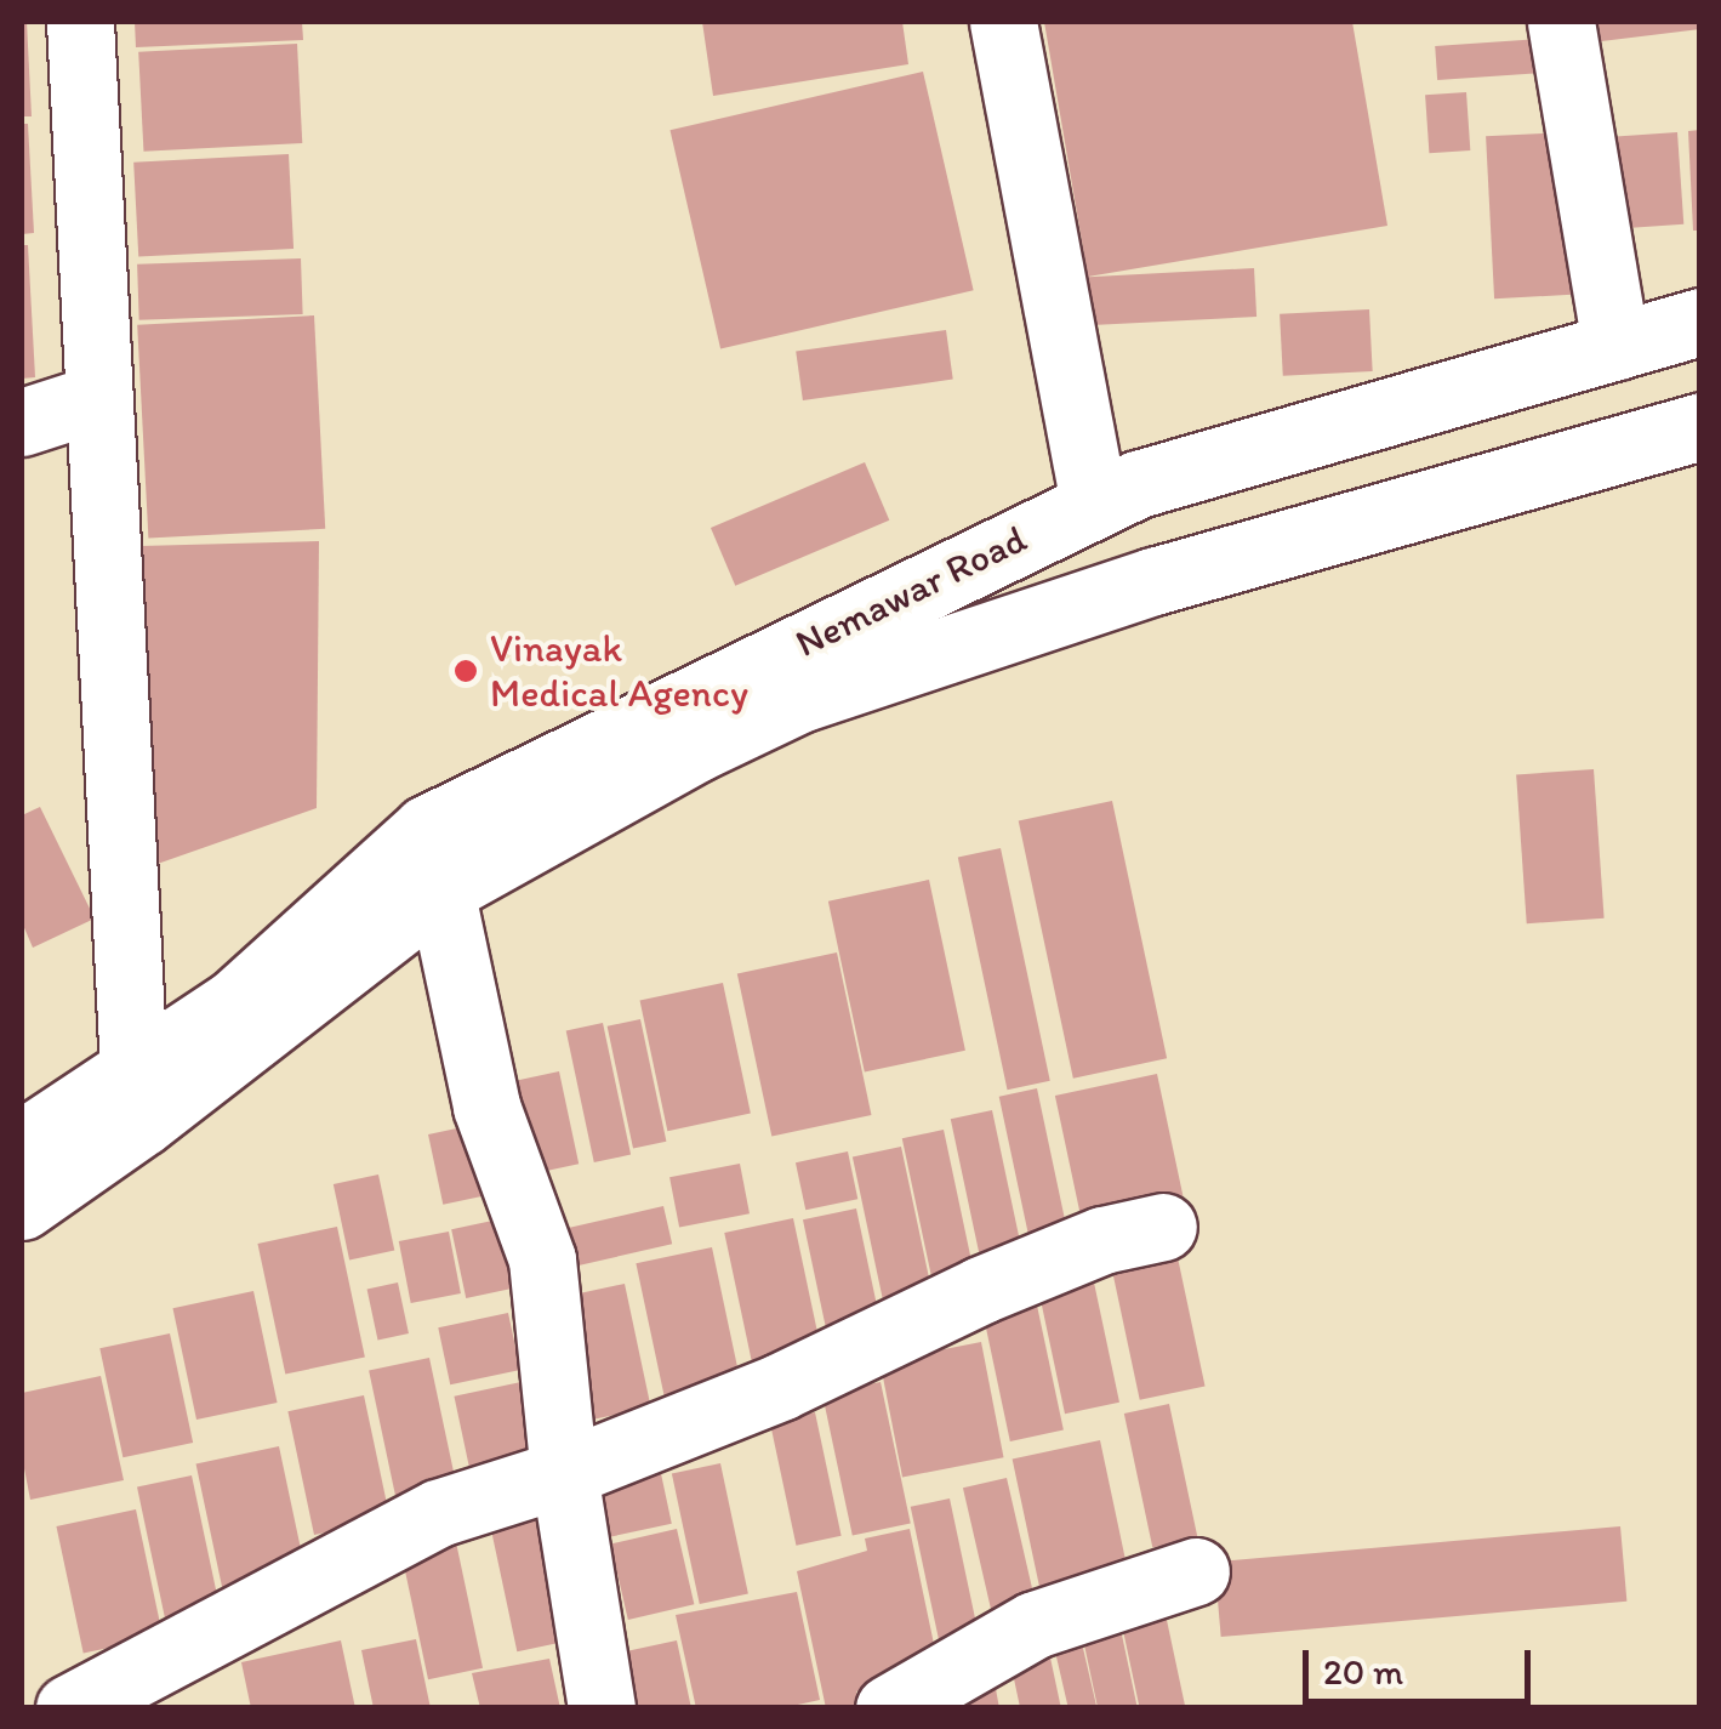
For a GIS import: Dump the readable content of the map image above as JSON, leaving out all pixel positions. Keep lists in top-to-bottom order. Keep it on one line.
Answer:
{"streets":{"main road":["Nemawar Road"]},"places":["Vinayak Medical Agency"],"scale_bar":"20 m"}
